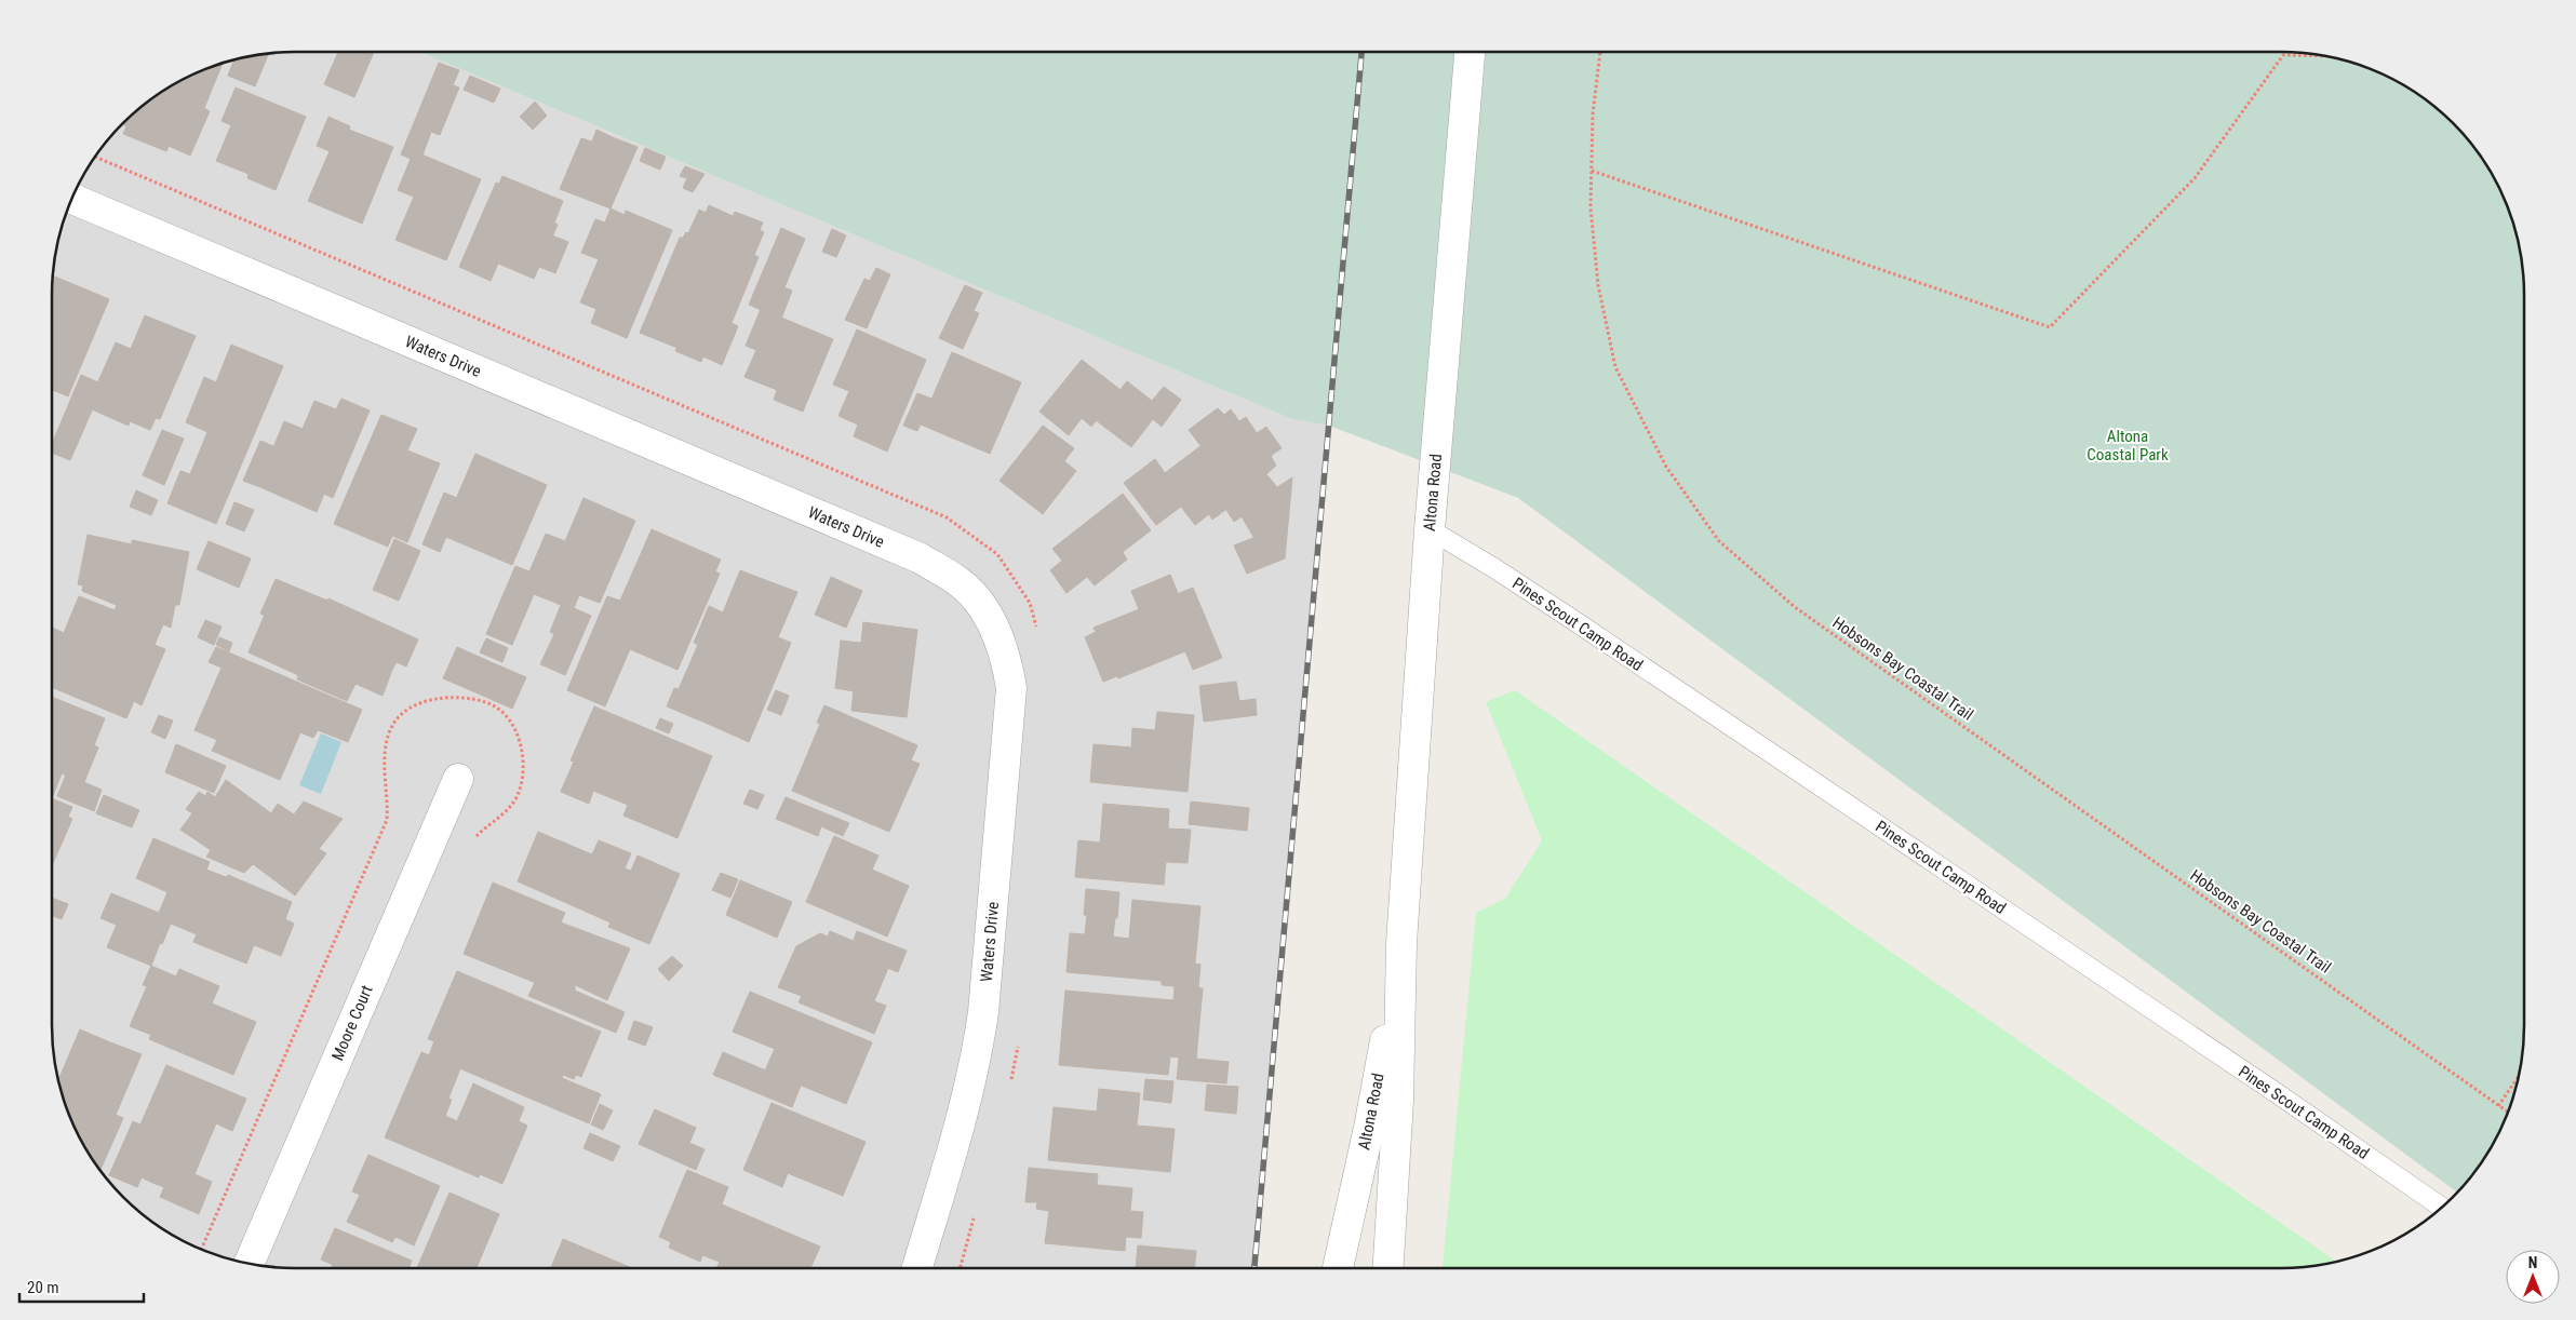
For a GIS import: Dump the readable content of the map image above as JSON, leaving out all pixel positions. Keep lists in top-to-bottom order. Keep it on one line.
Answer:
{"streets":{"street":["Waters Drive","Altona Road","Moore Court"],"lane":["Pines Scout Camp Road"],"path":["Hobsons Bay Coastal Trail"]},"crossings":[["Altona Road","Pines Scout Camp Road"]],"parks":["Altona Coastal Park"],"scale_bar":"20 m","north":"top"}
